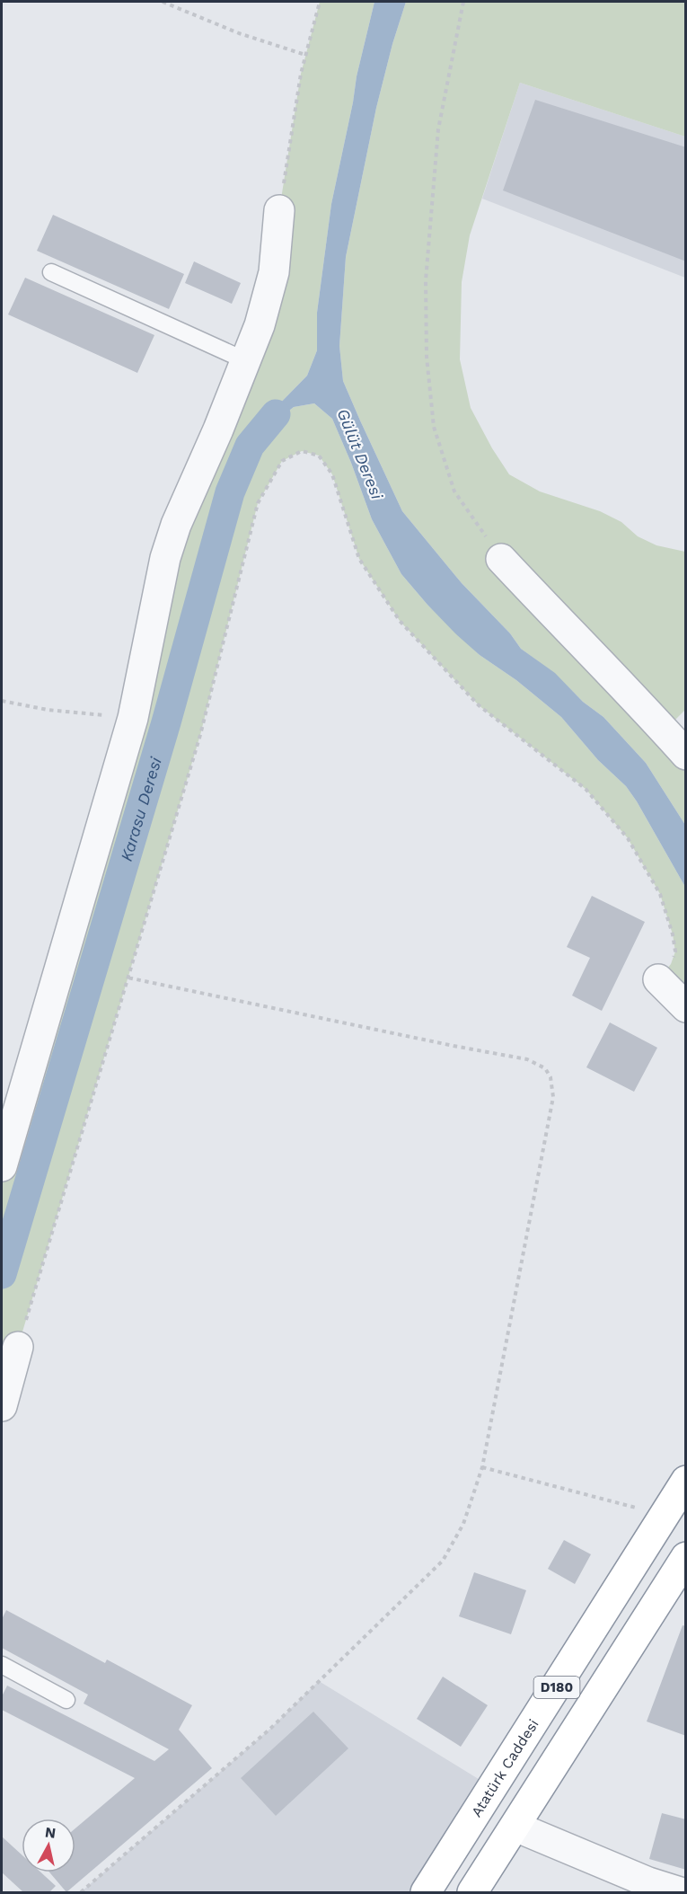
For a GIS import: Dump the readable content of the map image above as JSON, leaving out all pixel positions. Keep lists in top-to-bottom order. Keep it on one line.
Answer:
{"streets":{"highway":["D180","Atatürk Caddesi"]},"water":["Gülüt Deresi","Karasu Deresi"],"north":"top"}
